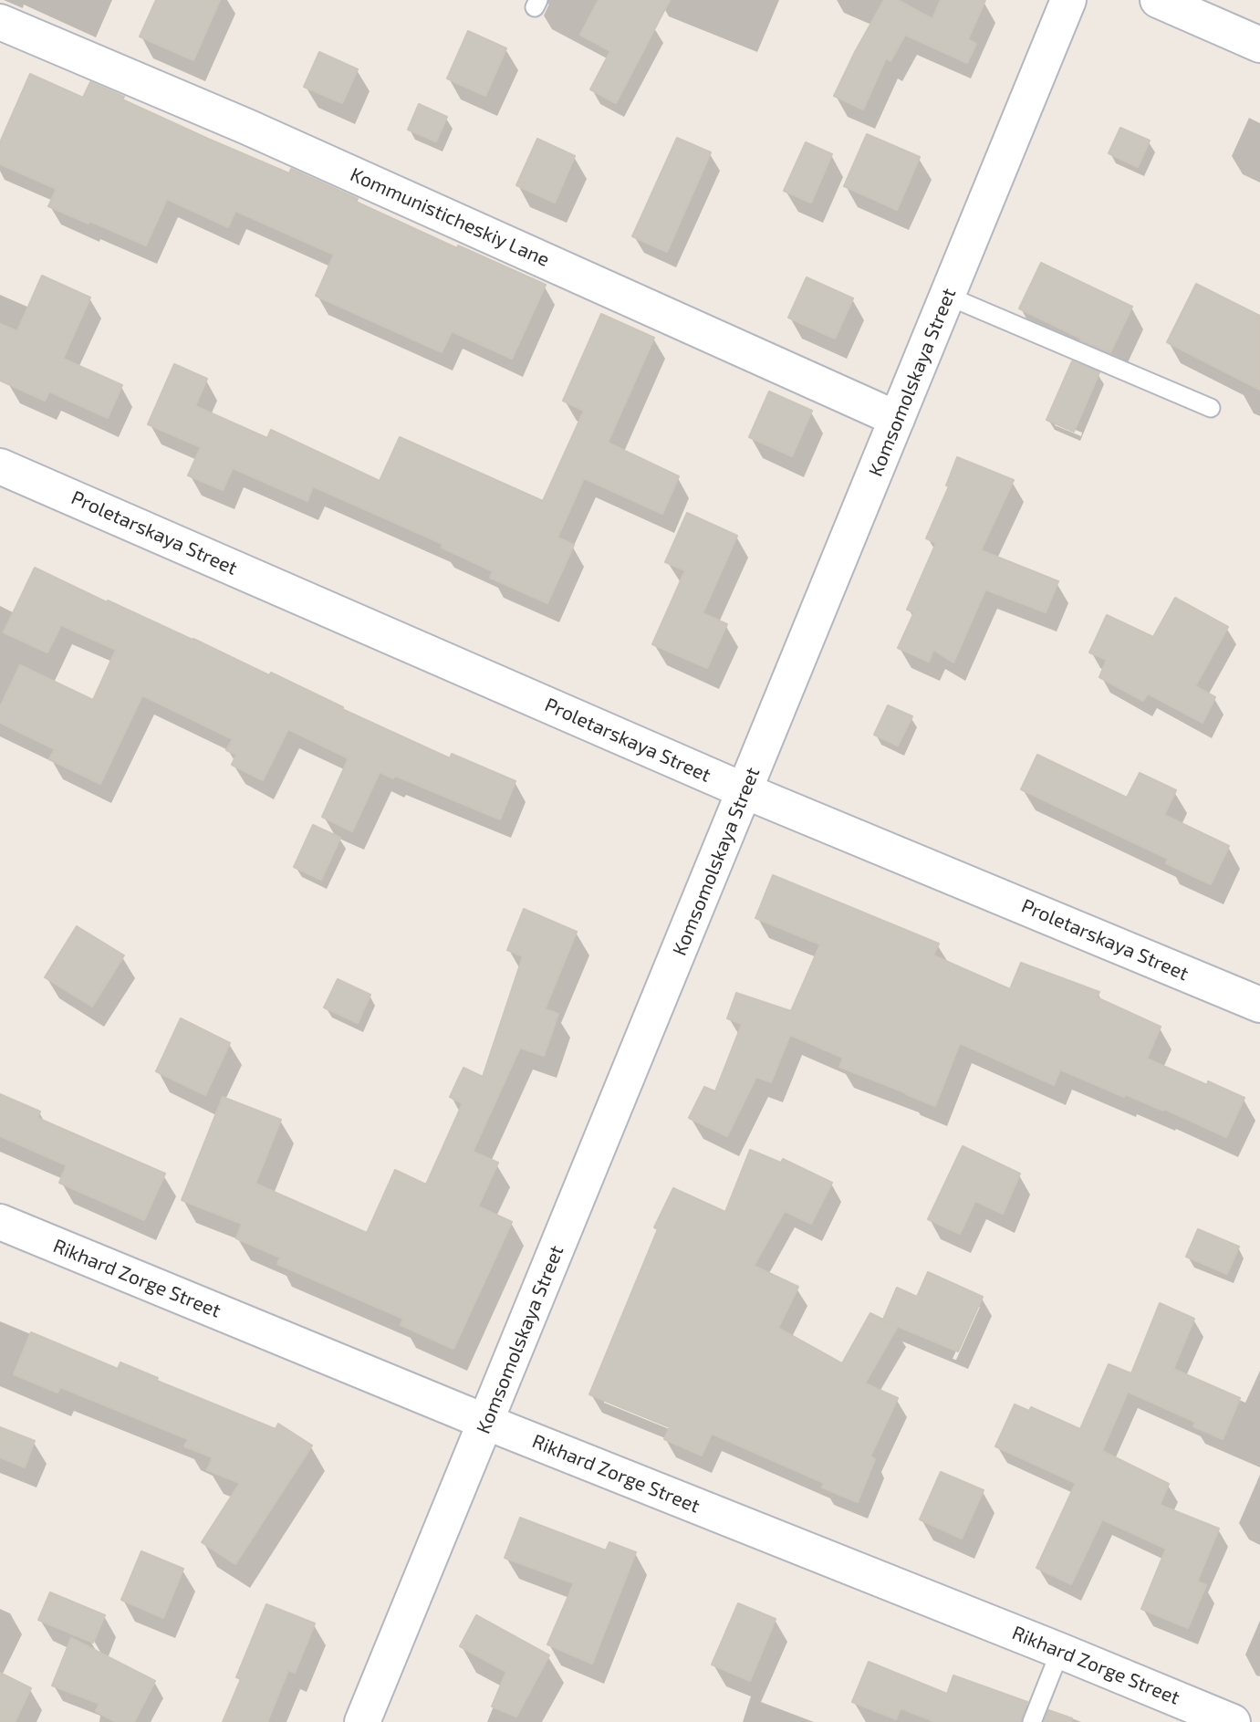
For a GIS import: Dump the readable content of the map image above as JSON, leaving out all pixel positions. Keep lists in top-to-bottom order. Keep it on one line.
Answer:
{"streets":{"street":["Kommunisticheskiy Lane","Komsomolskaya Street","Proletarskaya Street","Rikhard Zorge Street"]},"crossings":[["Kommunisticheskiy Lane","Komsomolskaya Street"],["Komsomolskaya Street","Proletarskaya Street"],["Komsomolskaya Street","Rikhard Zorge Street"]]}
